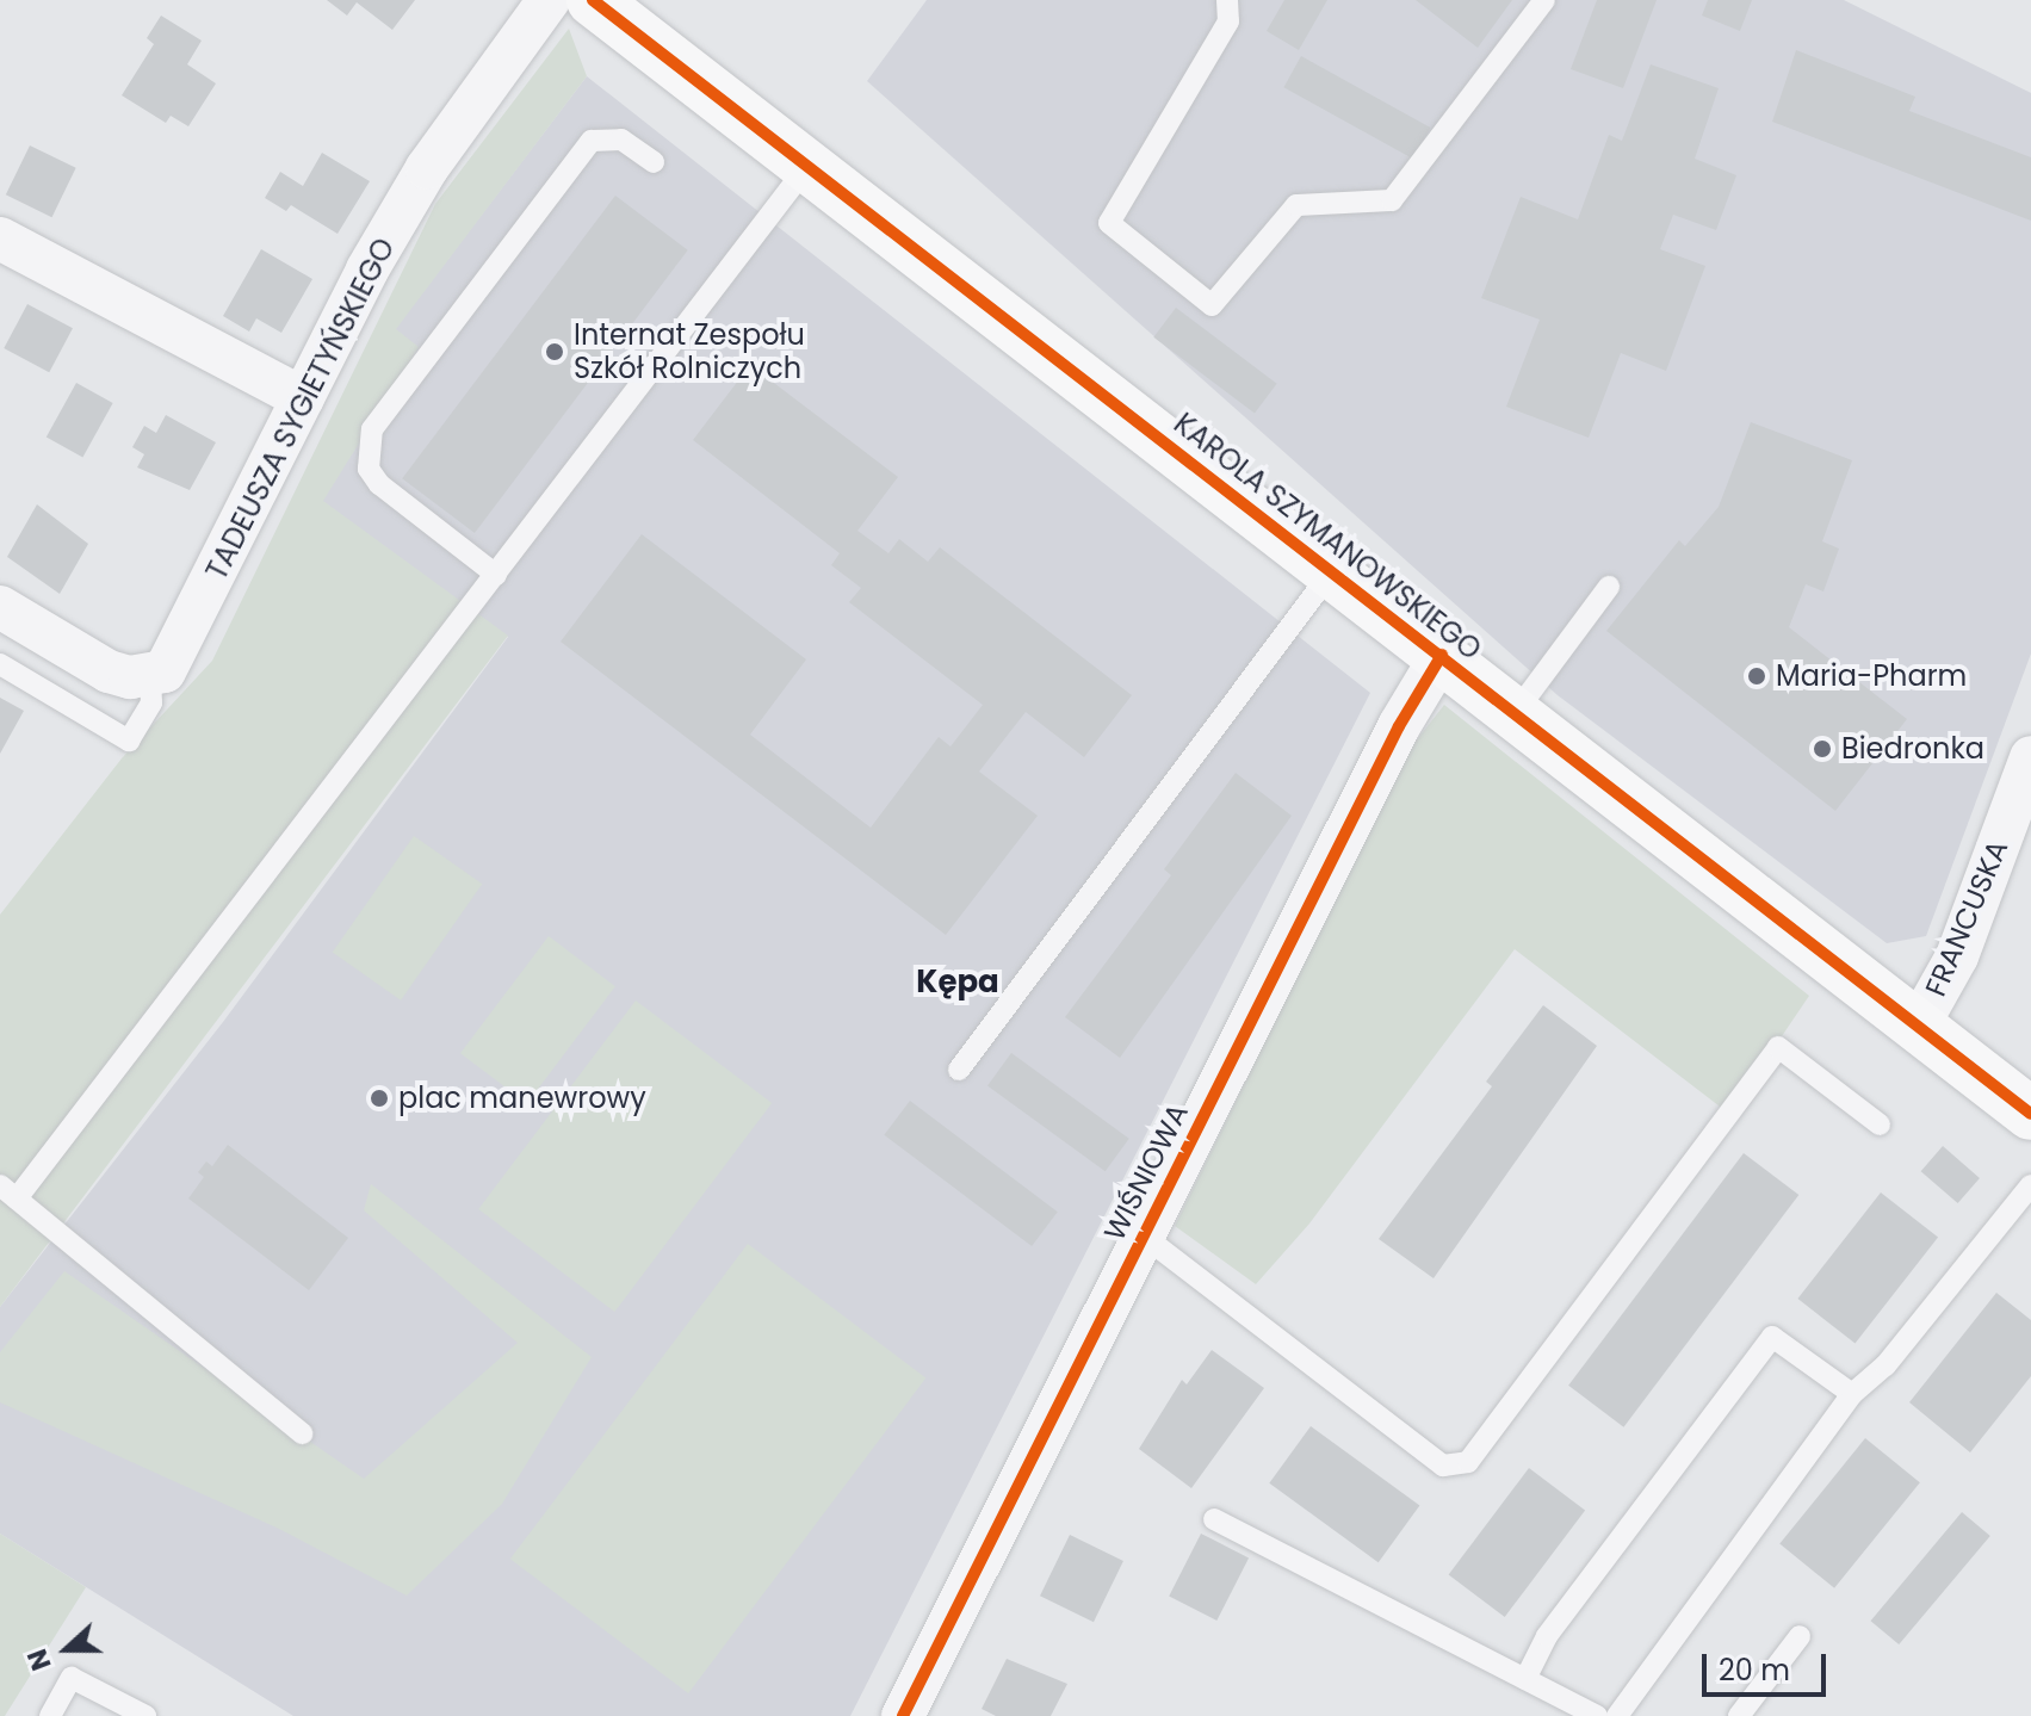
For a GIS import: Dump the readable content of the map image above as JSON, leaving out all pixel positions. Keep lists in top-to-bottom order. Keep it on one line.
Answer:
{"streets":{"street":["TADEUSZA SYGIETYŃSKIEGO","KAROLA SZYMANOWSKIEGO","FRANCUSKA","WIŚNIOWA"]},"crossings":[["KAROLA SZYMANOWSKIEGO","FRANCUSKA"],["KAROLA SZYMANOWSKIEGO","WIŚNIOWA"]],"districts":["Kępa"],"places":["Internat Zespołu Szkół Rolniczych","Maria-Pharm","Biedronka","plac manewrowy"],"scale_bar":"20 m","north":"left"}
